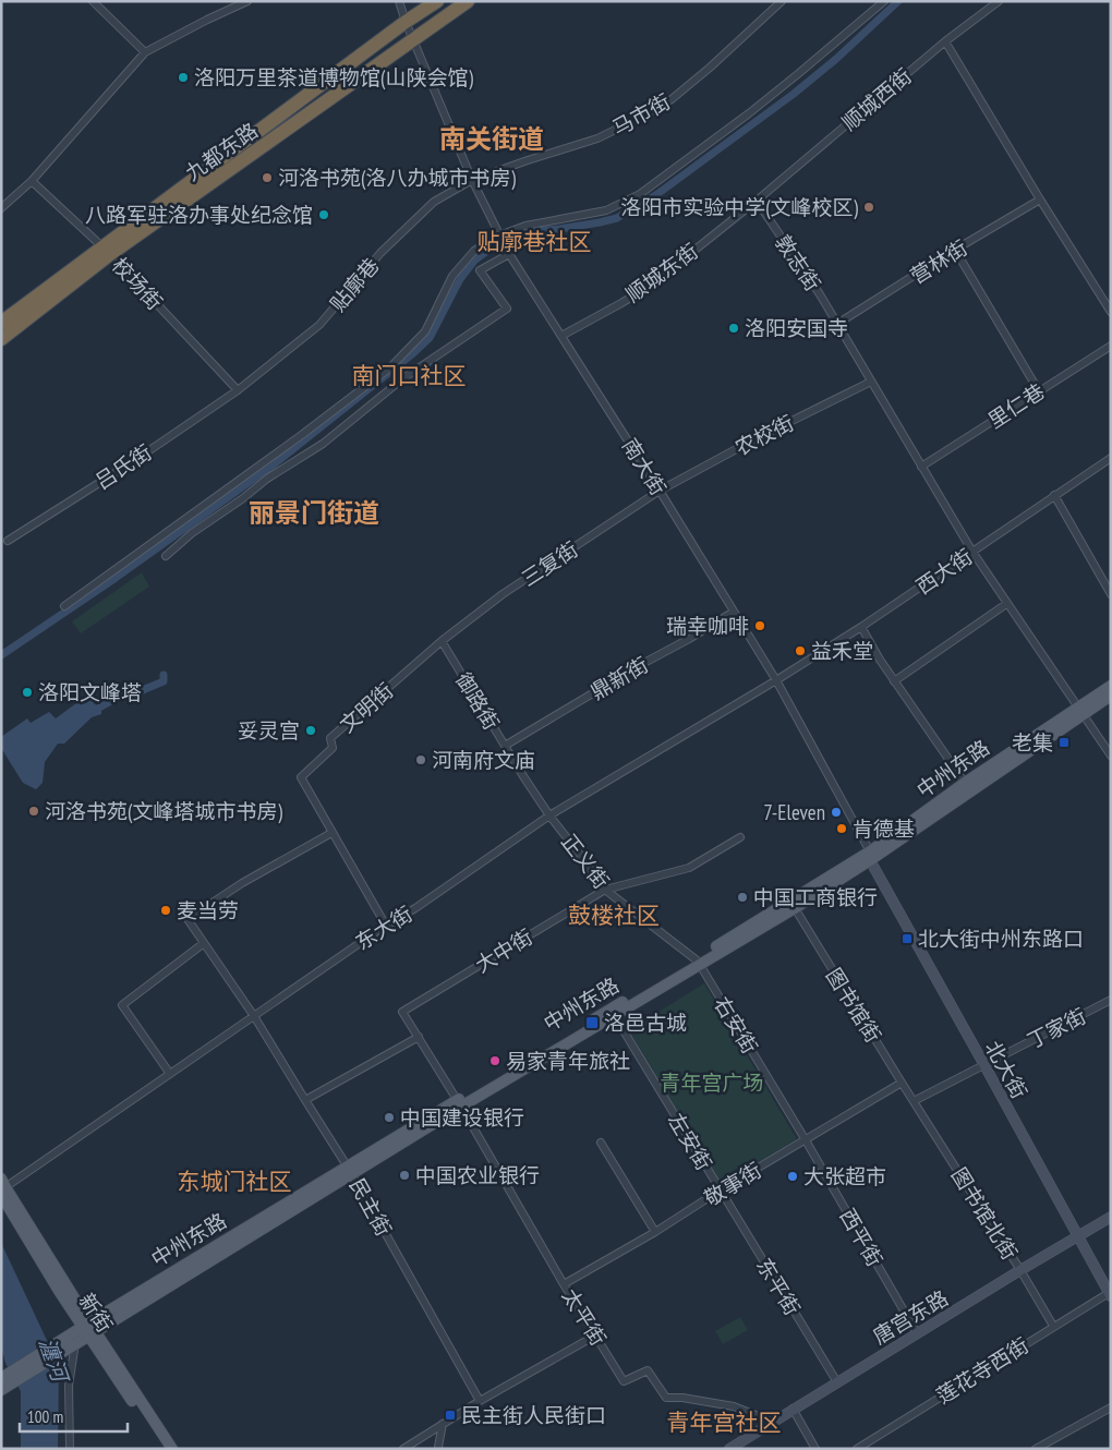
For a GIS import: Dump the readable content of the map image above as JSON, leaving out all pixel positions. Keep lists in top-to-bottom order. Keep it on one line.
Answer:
{"streets":{"highway":["九都东路"],"main road":["中州东路","新街"],"street":["顺城西街","马市街","营林街","敦志街","顺城东街","校场街","贴廓巷","里仁巷","农校街","吕氏街","南大街","三复街","西大街","鼎新街","御路街","文明街","正义街","东大街","大中街","图书馆街","右安街","丁家街","北大街","左安街","敬事街","民主街","图书馆北街","西平街","东平街","太平街","唐宫东路","莲花寺西街"]},"crossings":[["顺城西街","敦志街"],["顺城西街","顺城东街"],["马市街","贴廓巷"],["马市街","南大街"],["九都东路","校场街"],["九都东路","南大街"],["营林街","敦志街"],["敦志街","顺城东街"],["敦志街","里仁巷"],["敦志街","农校街"],["敦志街","西大街"],["敦志街","中州东路"],["顺城东街","南大街"],["校场街","贴廓巷"],["校场街","吕氏街"],["贴廓巷","吕氏街"],["贴廓巷","南大街"],["农校街","南大街"],["农校街","三复街"],["南大街","三复街"],["南大街","西大街"],["南大街","鼎新街"],["南大街","中州东路"],["南大街","东大街"],["南大街","北大街"],["三复街","御路街"],["三复街","文明街"],["西大街","东大街"],["鼎新街","御路街"],["御路街","文明街"],["御路街","正义街"],["御路街","东大街"],["文明街","民主街"],["中州东路","正义街"],["中州东路","图书馆街"],["中州东路","右安街"],["中州东路","北大街"],["中州东路","左安街"],["中州东路","民主街"],["中州东路","新街"],["中州东路","太平街"],["正义街","东大街"],["正义街","大中街"],["正义街","右安街"],["东大街","民主街"],["东大街","新街"],["大中街","太平街"],["图书馆街","丁家街"],["图书馆街","敬事街"],["图书馆街","图书馆北街"],["右安街","敬事街"],["右安街","西平街"],["丁家街","北大街"],["丁家街","图书馆北街"],["北大街","唐宫东路"],["北大街","莲花寺西街"],["左安街","敬事街"],["左安街","东平街"],["敬事街","西平街"],["敬事街","东平街"],["敬事街","太平街"],["图书馆北街","唐宫东路"],["图书馆北街","莲花寺西街"],["西平街","唐宫东路"],["东平街","唐宫东路"],["太平街","唐宫东路"]],"districts":["南关街道","贴廓巷社区","南门口社区","丽景门街道","鼓楼社区","东城门社区","青年宫社区"],"water":["瀍河"],"parks":["青年宫广场"],"places":{"other":["洛阳万里茶道博物馆(山陕会馆)","河洛书苑(洛八办城市书房)","洛阳市实验中学(文峰校区)","八路军驻洛办事处纪念馆","洛阳安国寺","瑞幸咖啡","益禾堂","洛阳文峰塔","妥灵宫","河南府文庙","河洛书苑(文峰塔城市书房)","7-Eleven","肯德基","中国工商银行","麦当劳","易家青年旅社","中国建设银行","中国农业银行","大张超市"],"transit":["老集","北大街中州东路口","洛邑古城","民主街人民街口"]},"scale_bar":"100 m"}
